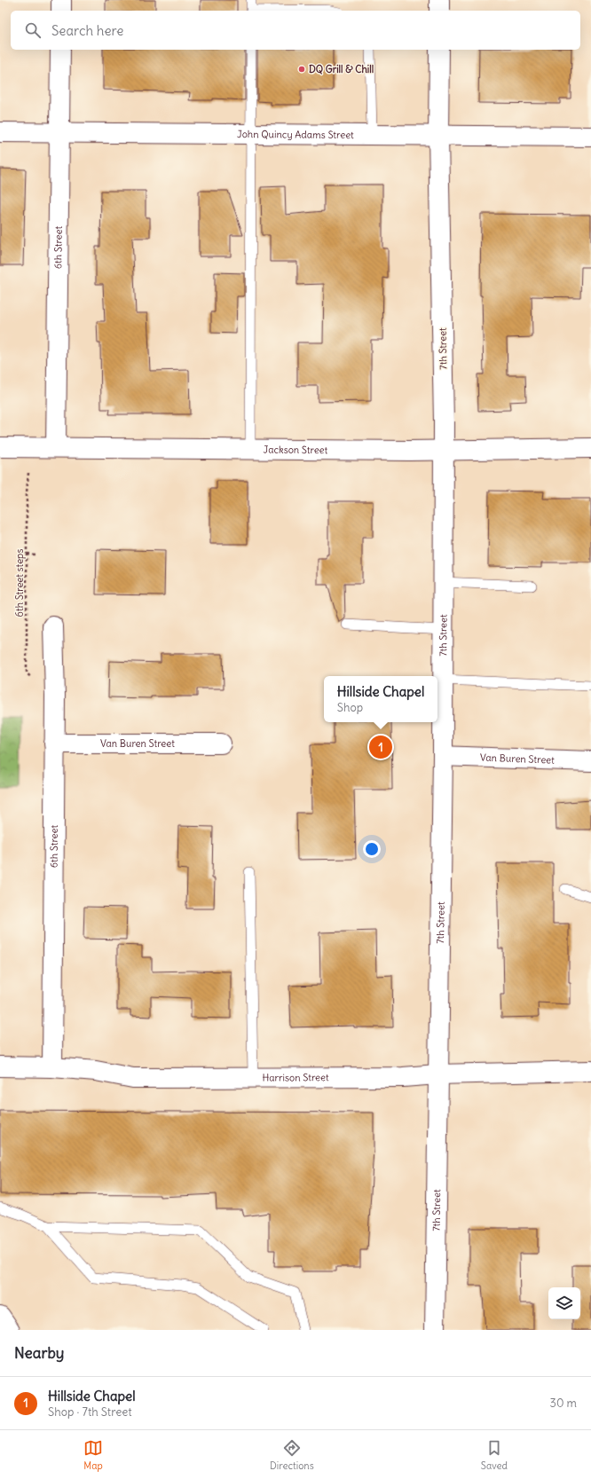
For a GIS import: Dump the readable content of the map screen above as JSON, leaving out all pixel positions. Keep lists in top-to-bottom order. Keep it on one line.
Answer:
{"streets":{"street":["John Quincy Adams Street","6th Street","7th Street","Jackson Street","Van Buren Street","Harrison Street"],"path":["6th Street steps"]},"crossings":[["John Quincy Adams Street","6th Street"],["John Quincy Adams Street","7th Street"],["6th Street","Jackson Street"],["6th Street","Van Buren Street"],["6th Street","Harrison Street"],["7th Street","Jackson Street"],["7th Street","Van Buren Street"],["7th Street","Harrison Street"]],"places":["DQ Grill & Chill"],"page":{"search":"Search here","popup":["Hillside Chapel","Shop"],"pins":"1","heading":"Nearby","list":[{"mark":"1","name":"Hillside Chapel","note":"Shop · 7th Street","value":"30 m"}],"nav":["Map","Directions","Saved"]}}
